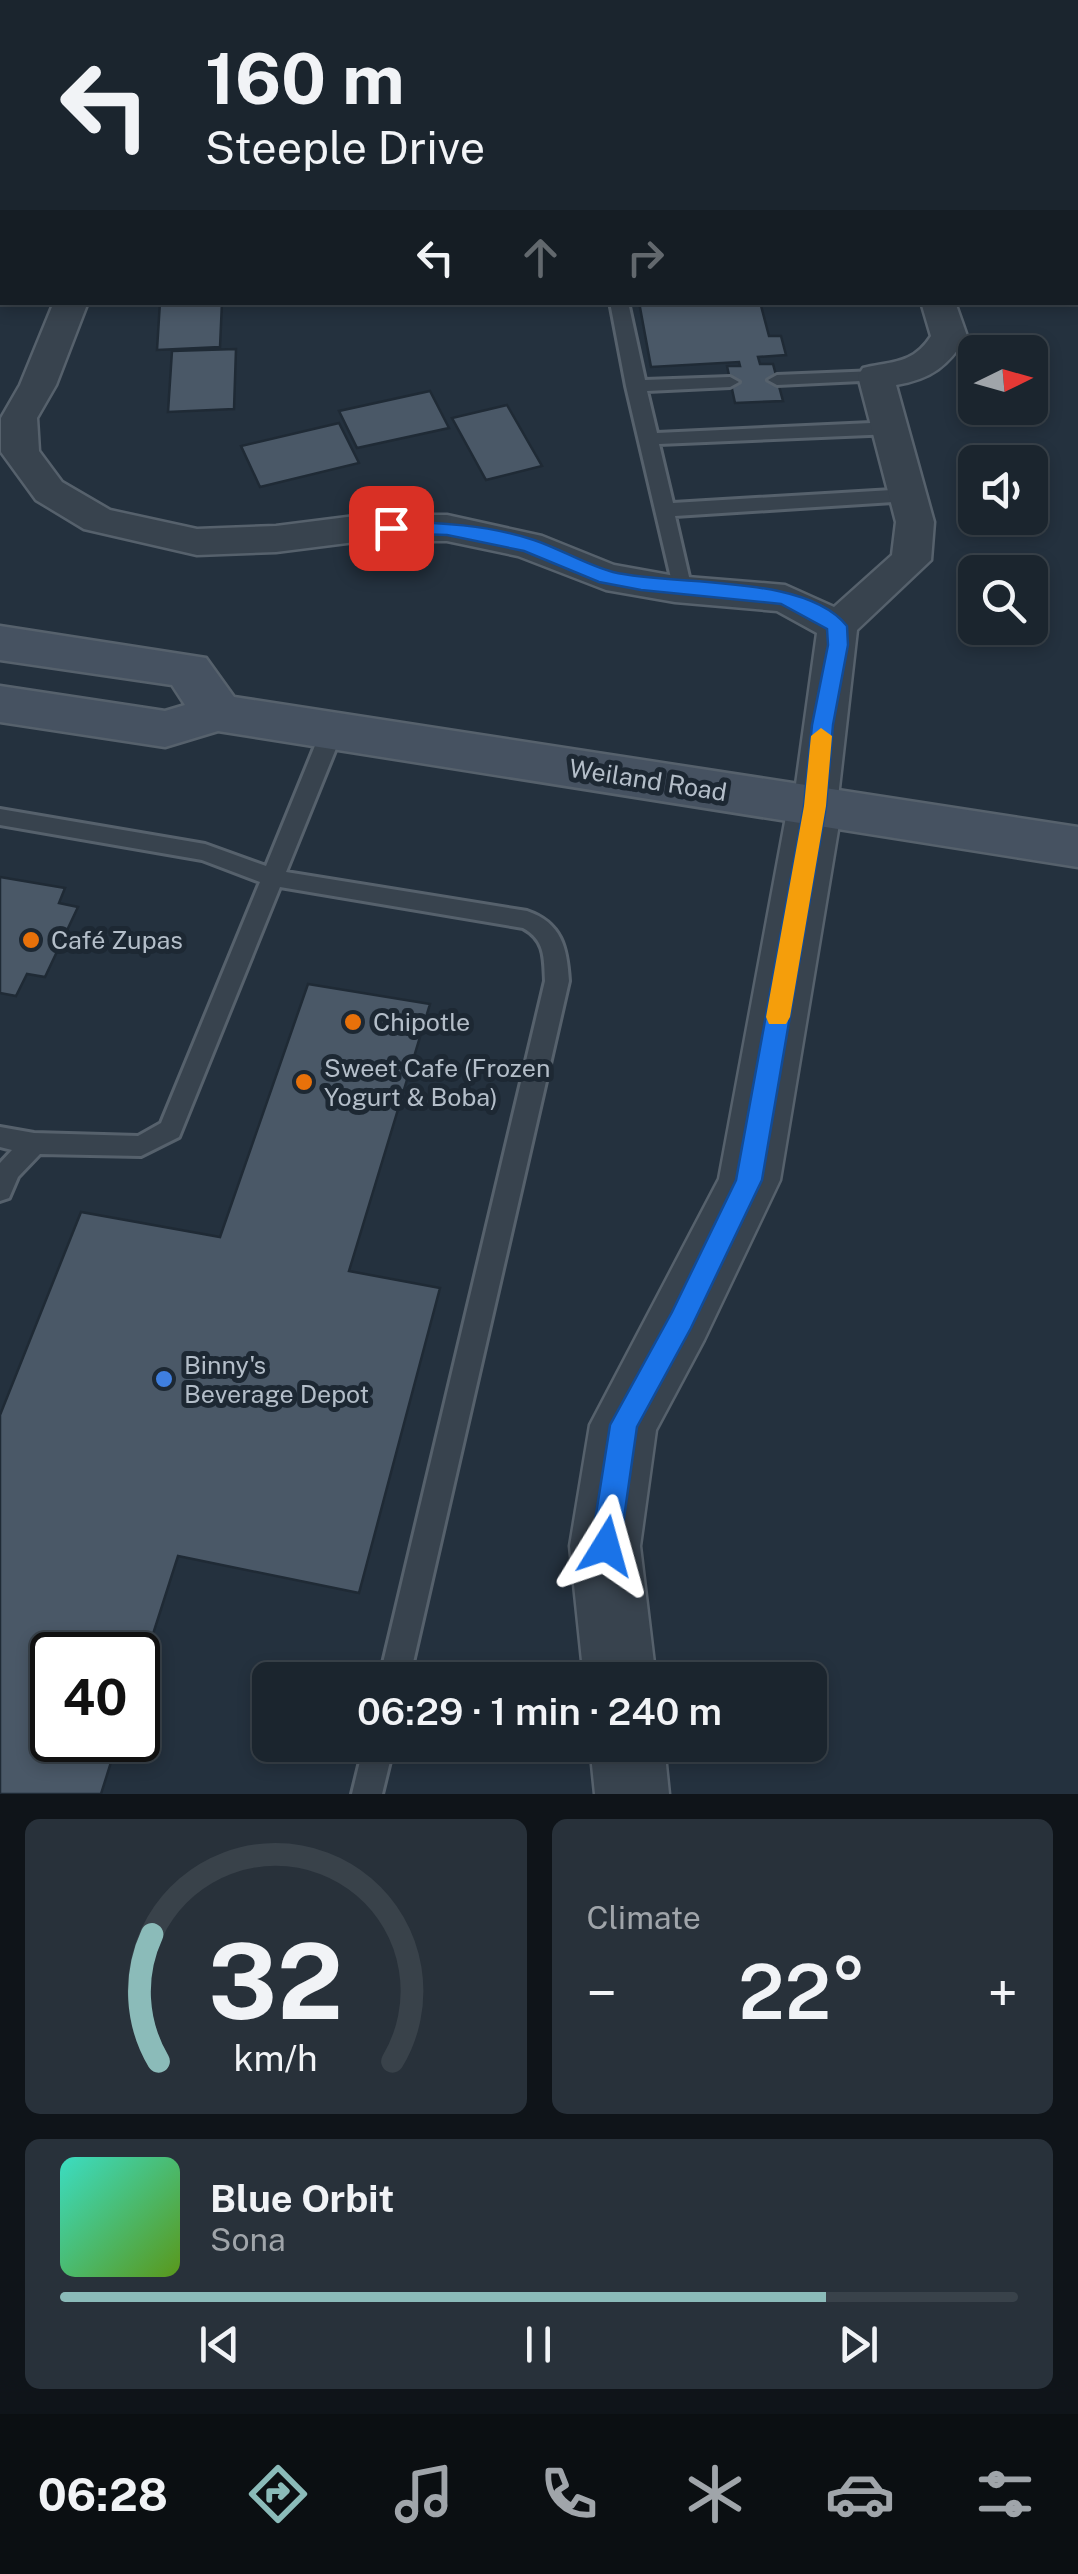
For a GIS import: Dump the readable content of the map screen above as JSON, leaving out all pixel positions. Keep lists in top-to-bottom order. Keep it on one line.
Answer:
{"streets":{"main road":["Weiland Road"]},"places":["Café Zupas","Chipotle","Sweet Cafe (Frozen Yogurt & Boba)","Binny's Beverage Depot"],"north":"right","page":{"turn":["160 m","Steeple Drive"],"limit":"40","trip":"06:29 · 1 min · 240 m","tile":"Climate","heat":["−","22°","+"],"song":["Blue Orbit","Sona"],"tabs":"06:28","gauge":["32","km/h"]}}
